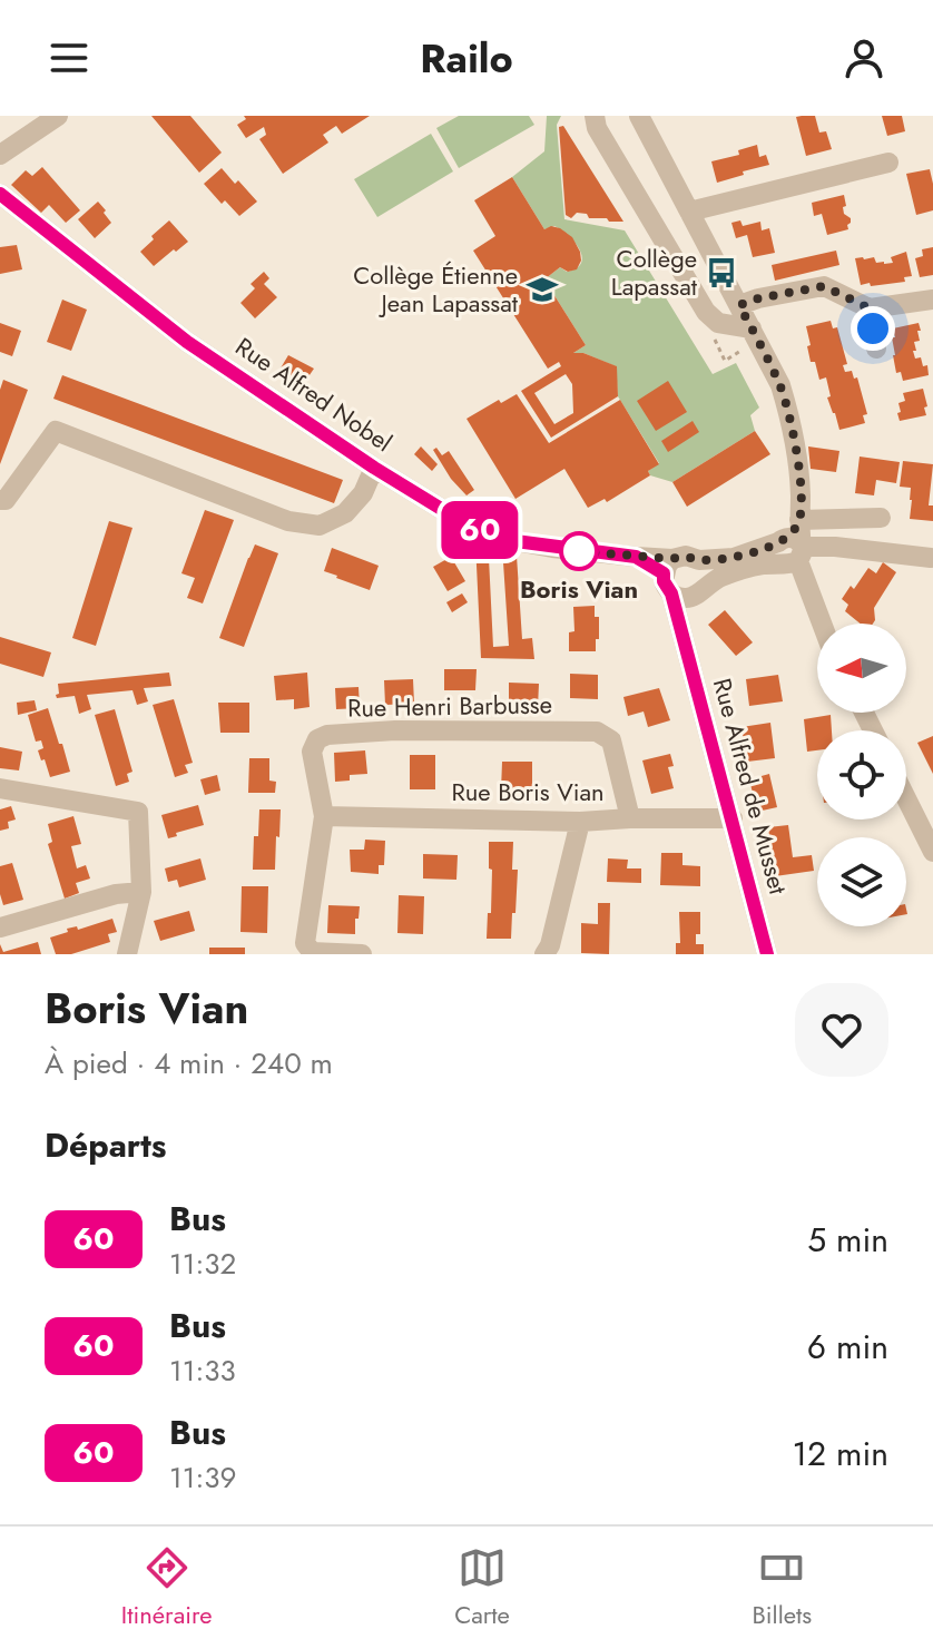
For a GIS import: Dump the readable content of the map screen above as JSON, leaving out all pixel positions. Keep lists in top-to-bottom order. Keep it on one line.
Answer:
{"streets":{"street":["Rue Alfred Nobel","Rue Henri Barbusse","Rue Alfred de Musset","Rue Boris Vian"]},"crossings":[["Rue Henri Barbusse","Rue Boris Vian"],["Rue Alfred de Musset","Rue Boris Vian"]],"places":{"bus stop":["Collège Lapassat"],"school or university":["Collège Étienne Jean Lapassat"],"other":["Boris Vian"]},"lines":["bus line 60"],"north":"left","page":{"header":"Railo","on_map":"60","heading":[["Boris Vian","À pied · 4 min · 240 m"],"Départs"],"list":[{"mark":"60","name":"Bus","note":"11:32","value":"5 min"},{"mark":"60","name":"Bus","note":"11:33","value":"6 min"},{"mark":"60","name":"Bus","note":"11:39","value":"12 min"}],"tabs":["Itinéraire","Carte","Billets"]}}
